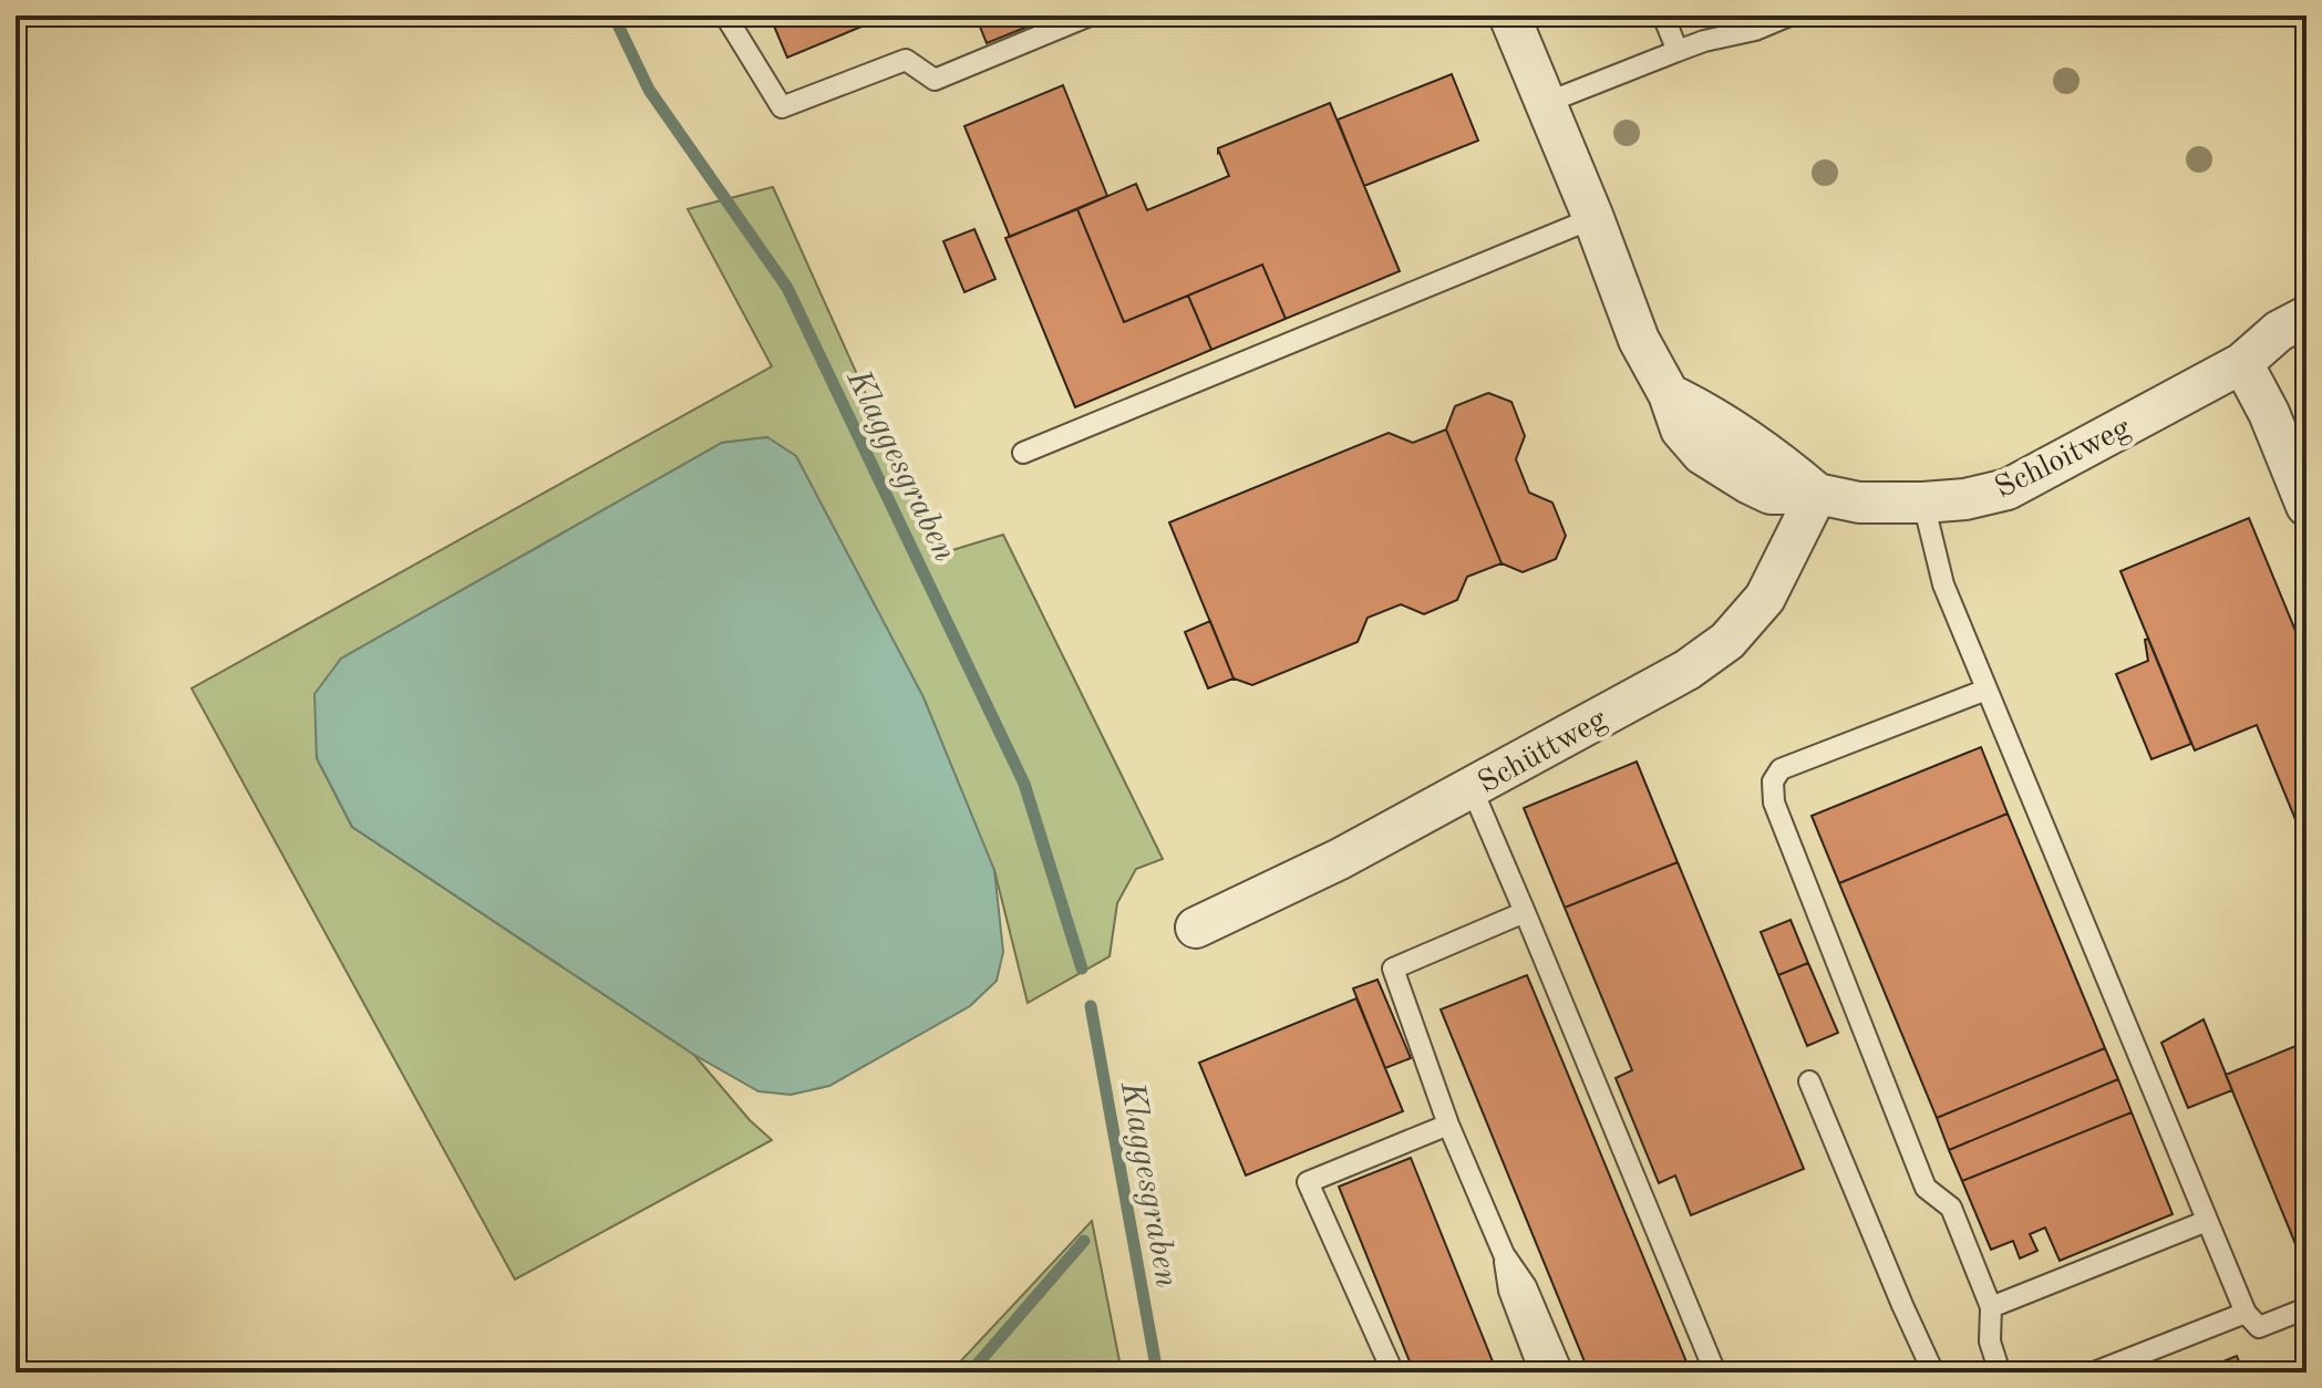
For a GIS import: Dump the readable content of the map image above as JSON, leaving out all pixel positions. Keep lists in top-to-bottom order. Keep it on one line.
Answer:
{"streets":{"street":["Schloitweg","Schüttweg"]},"crossings":[["Schloitweg","Schüttweg"]],"water":["Klaggesgraben"]}
